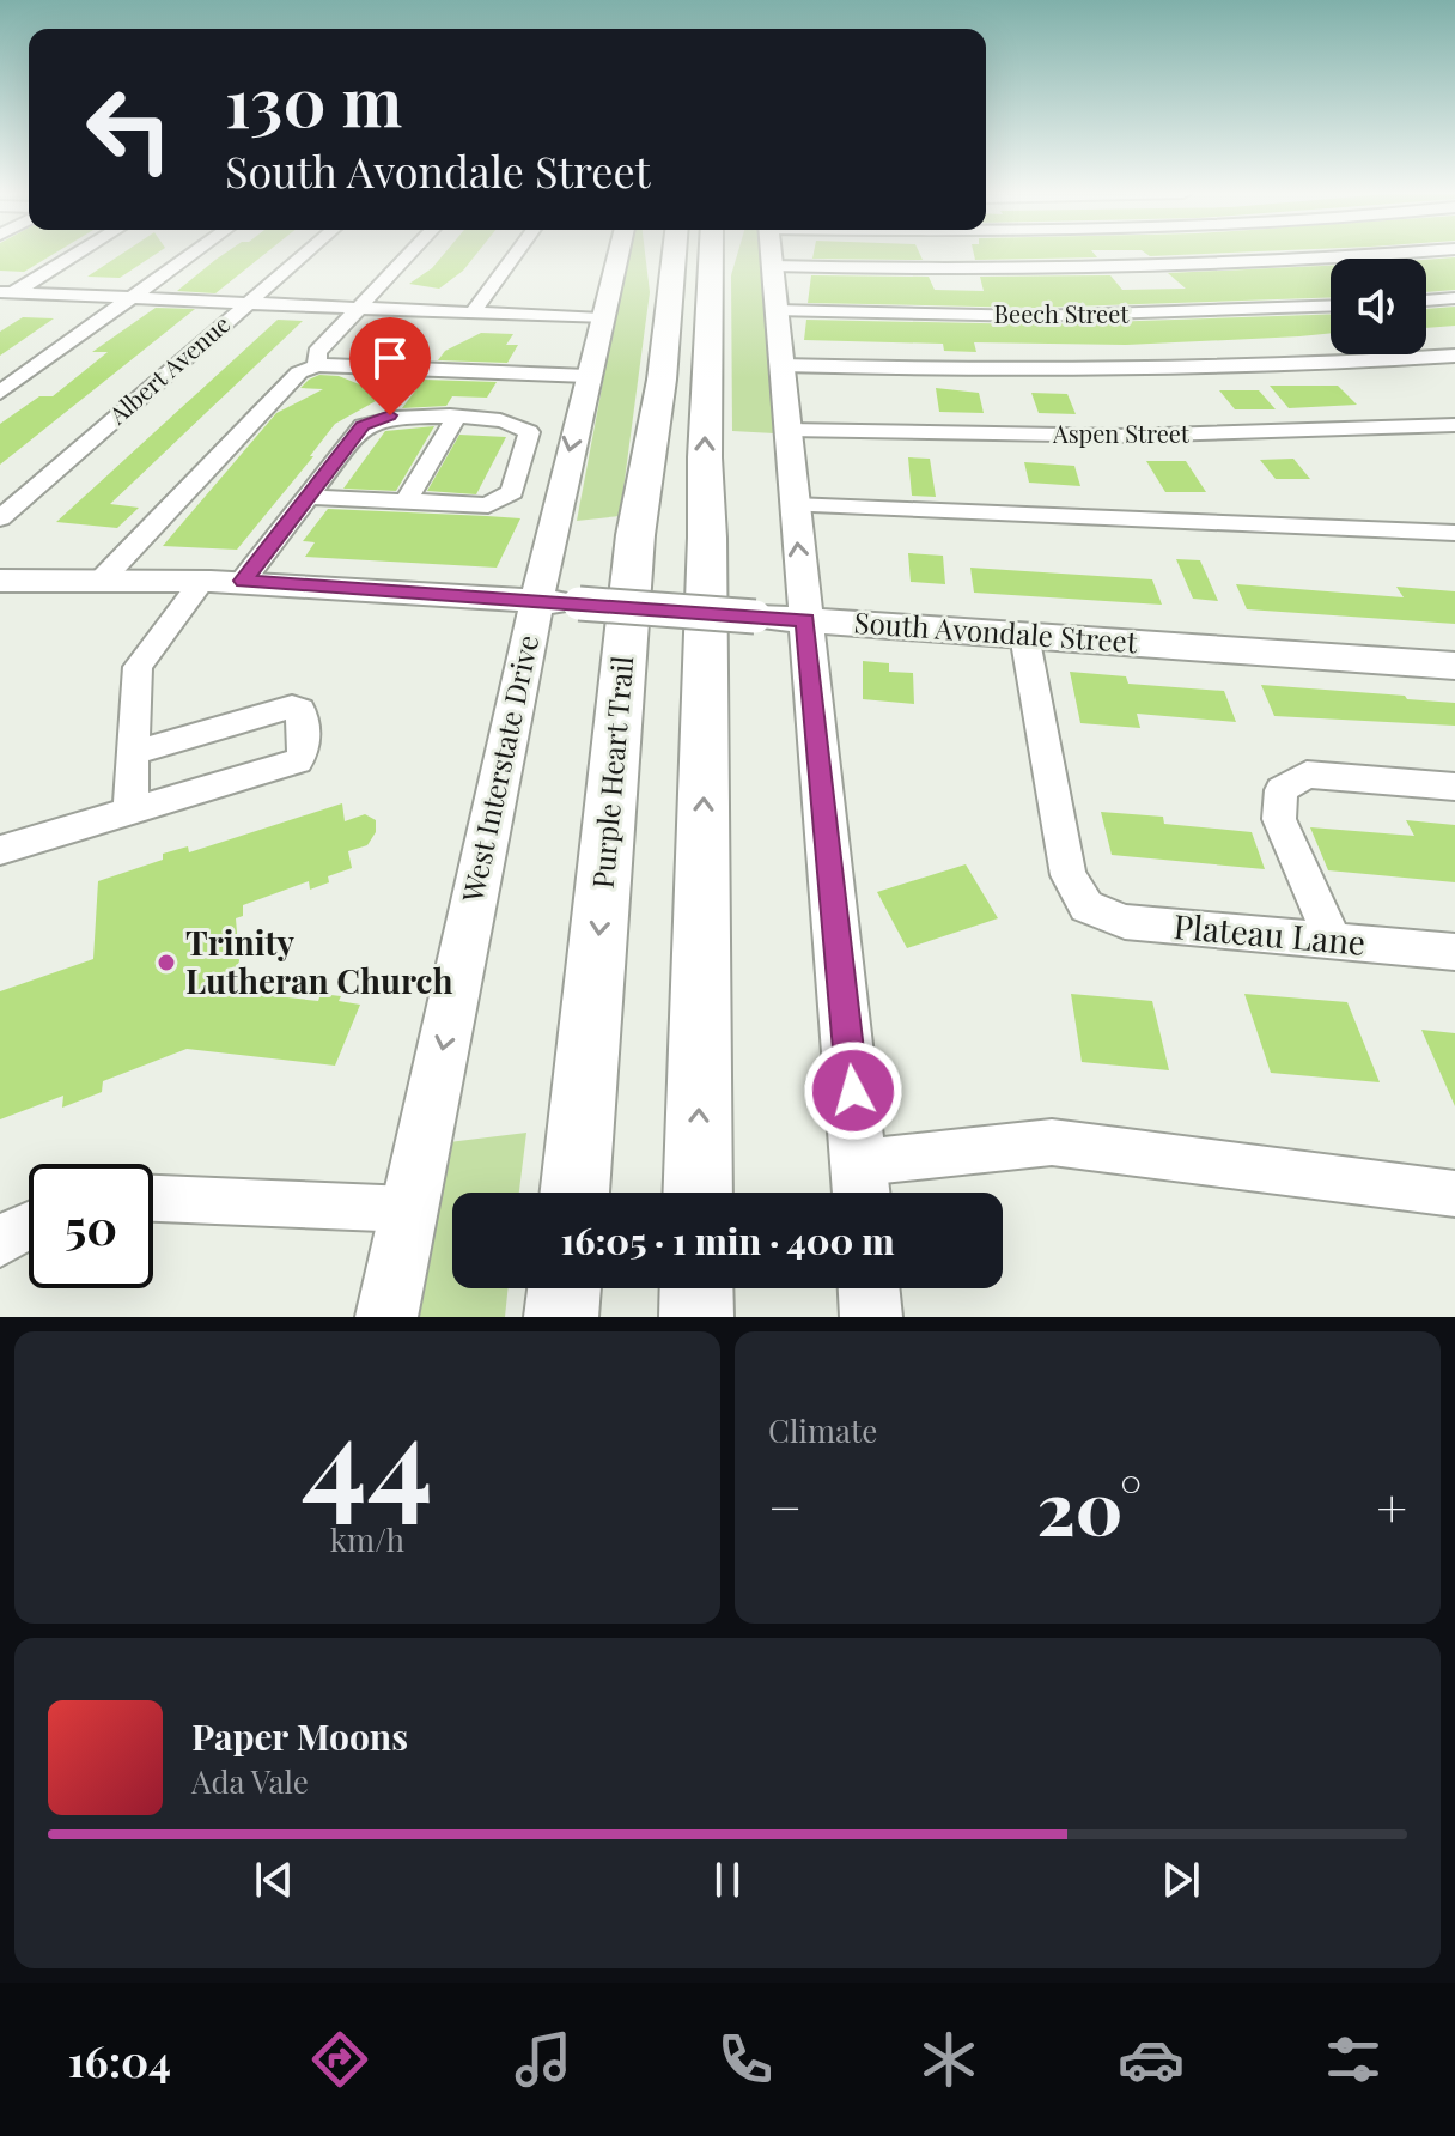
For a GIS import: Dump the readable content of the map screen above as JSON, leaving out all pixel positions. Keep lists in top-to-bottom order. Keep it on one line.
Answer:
{"streets":{"highway":["Purple Heart Trail"],"main road":["South Avondale Street","West Interstate Drive"],"street":["Beech Street","Albert Avenue","Aspen Street","Plateau Lane"]},"crossings":[["South Avondale Street","West Interstate Drive"],["South Avondale Street","Plateau Lane"]],"places":["Trinity Lutheran Church"],"page":{"turn":["130 m","South Avondale Street"],"limit":"50","trip":"16:05 · 1 min · 400 m","tile":[["44","km/h"],"Climate"],"heat":["−","20°","+"],"song":["Paper Moons","Ada Vale"],"tabs":"16:04"}}
